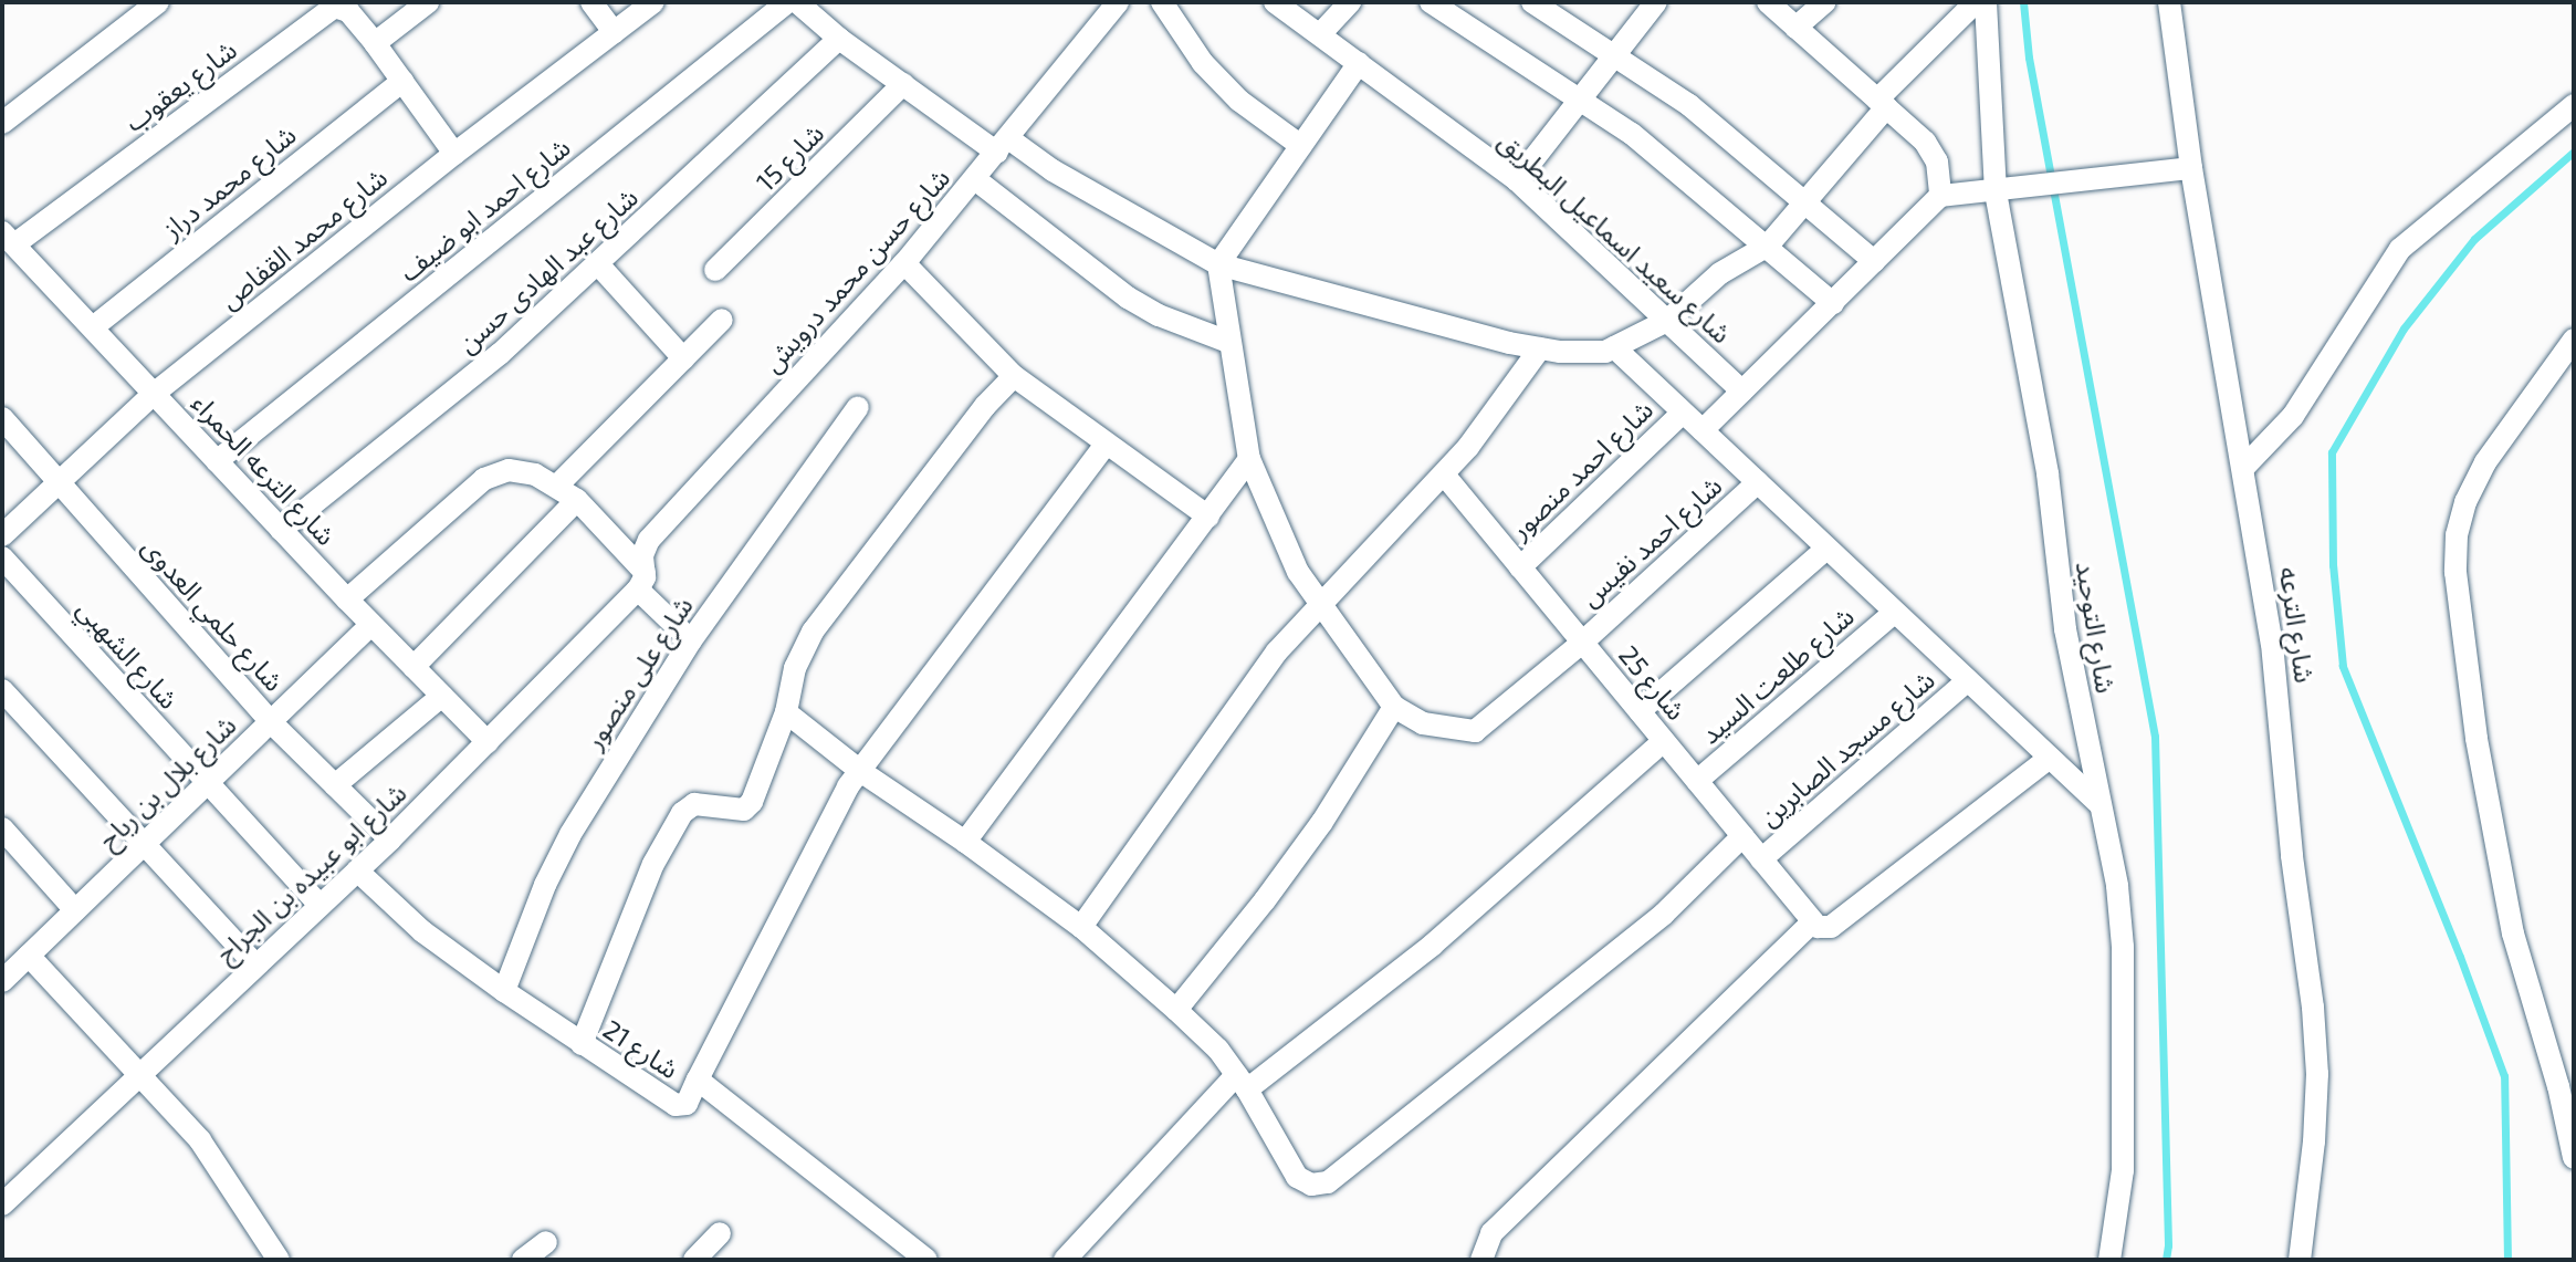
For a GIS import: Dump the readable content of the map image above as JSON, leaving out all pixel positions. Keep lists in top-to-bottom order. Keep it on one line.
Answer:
{"streets":{"street":["شارع يعقوب","شارع 15","شارع محمد دراز","شارع احمد ابو ضيف","شارع سعيد اسماعيل البطريق","شارع محمد القفاص","شارع عبد الهادى حسن","شارع حسن محمد درويش","شارع الترعه الحمراء","شارع احمد منصور","شارع احمد نفيس","شارع حلمي العدوى","شارع الترعه","شارع التوحيد","شارع الشهبي","شارع على منصور","شارع طلعت السيد","شارع 25","شارع مسجد الصابرين","شارع بلال بن رباح","شارع ابو عبيده بن الجراح","شارع 21"]},"crossings":[["شارع يعقوب","شارع الترعه الحمراء"],["شارع محمد دراز","شارع الترعه الحمراء"],["شارع احمد ابو ضيف","شارع الترعه الحمراء"],["شارع محمد القفاص","شارع الترعه الحمراء"],["شارع محمد القفاص","شارع حلمي العدوى"],["شارع عبد الهادى حسن","شارع الترعه الحمراء"],["شارع حسن محمد درويش","شارع ابو عبيده بن الجراح"],["شارع الترعه الحمراء","شارع بلال بن رباح"],["شارع الترعه الحمراء","شارع ابو عبيده بن الجراح"],["شارع احمد منصور","شارع 25"],["شارع احمد نفيس","شارع 25"],["شارع حلمي العدوى","شارع بلال بن رباح"],["شارع حلمي العدوى","شارع ابو عبيده بن الجراح"],["شارع الشهبي","شارع بلال بن رباح"],["شارع الشهبي","شارع ابو عبيده بن الجراح"],["شارع على منصور","شارع 21"],["شارع طلعت السيد","شارع 25"],["شارع 25","شارع مسجد الصابرين"],["شارع ابو عبيده بن الجراح","شارع 21"]]}
